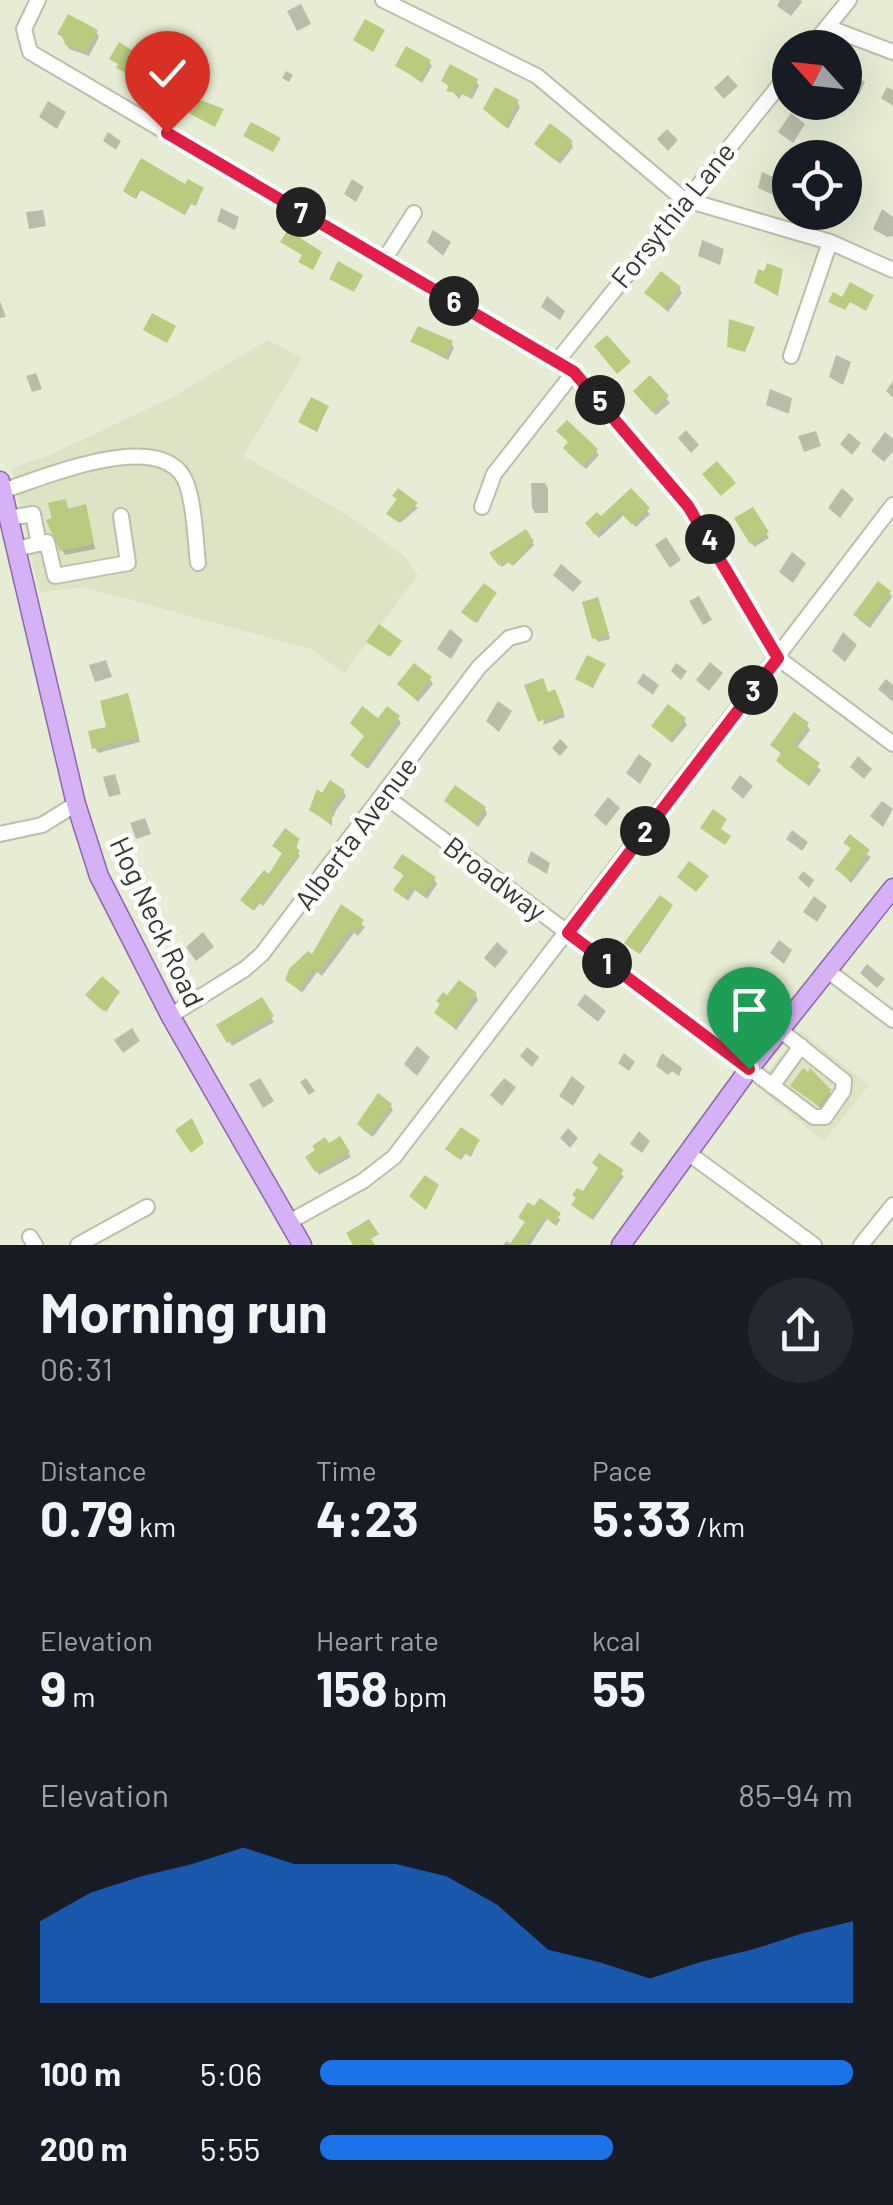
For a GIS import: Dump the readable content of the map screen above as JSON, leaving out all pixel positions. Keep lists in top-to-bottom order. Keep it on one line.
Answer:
{"streets":{"main road":["Hog Neck Road"],"street":["Forsythia Lane","Alberta Avenue","Broadway"]},"crossings":[["Alberta Avenue","Broadway"],["Alberta Avenue","Hog Neck Road"]],"north":"top left","page":{"pins":["7","6","5","4","3","2","1"],"heading":["Morning run","06:31"],"stats":[["Distance","0.79 km"],["Time","4:23"],["Pace","5:33 /km"],["Elevation","9 m"],["Heart rate","158 bpm"],["kcal","55"]],"chart":["Elevation","85–94 m"],"list":[{"name":"100 m","note":"5:06"},{"name":"200 m","note":"5:55"}]}}
